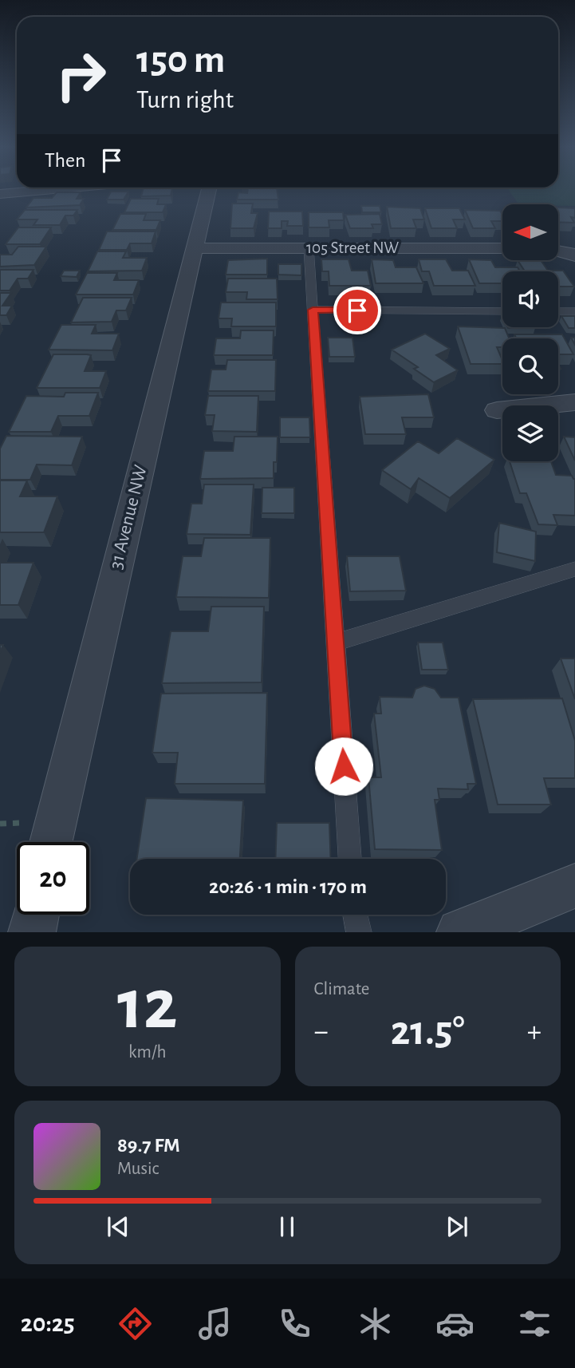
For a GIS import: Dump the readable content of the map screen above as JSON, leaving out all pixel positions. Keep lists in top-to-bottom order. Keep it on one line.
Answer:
{"streets":{"street":["105 Street NW","31 Avenue NW"]},"crossings":[["105 Street NW","31 Avenue NW"]],"north":"left","page":{"turn":["150 m","Turn right"],"then":"Then","limit":"20","trip":"20:26 · 1 min · 170 m","tile":[["12","km/h"],"Climate"],"heat":["−","21.5°","+"],"song":["89.7 FM","Music"],"tabs":"20:25"}}
